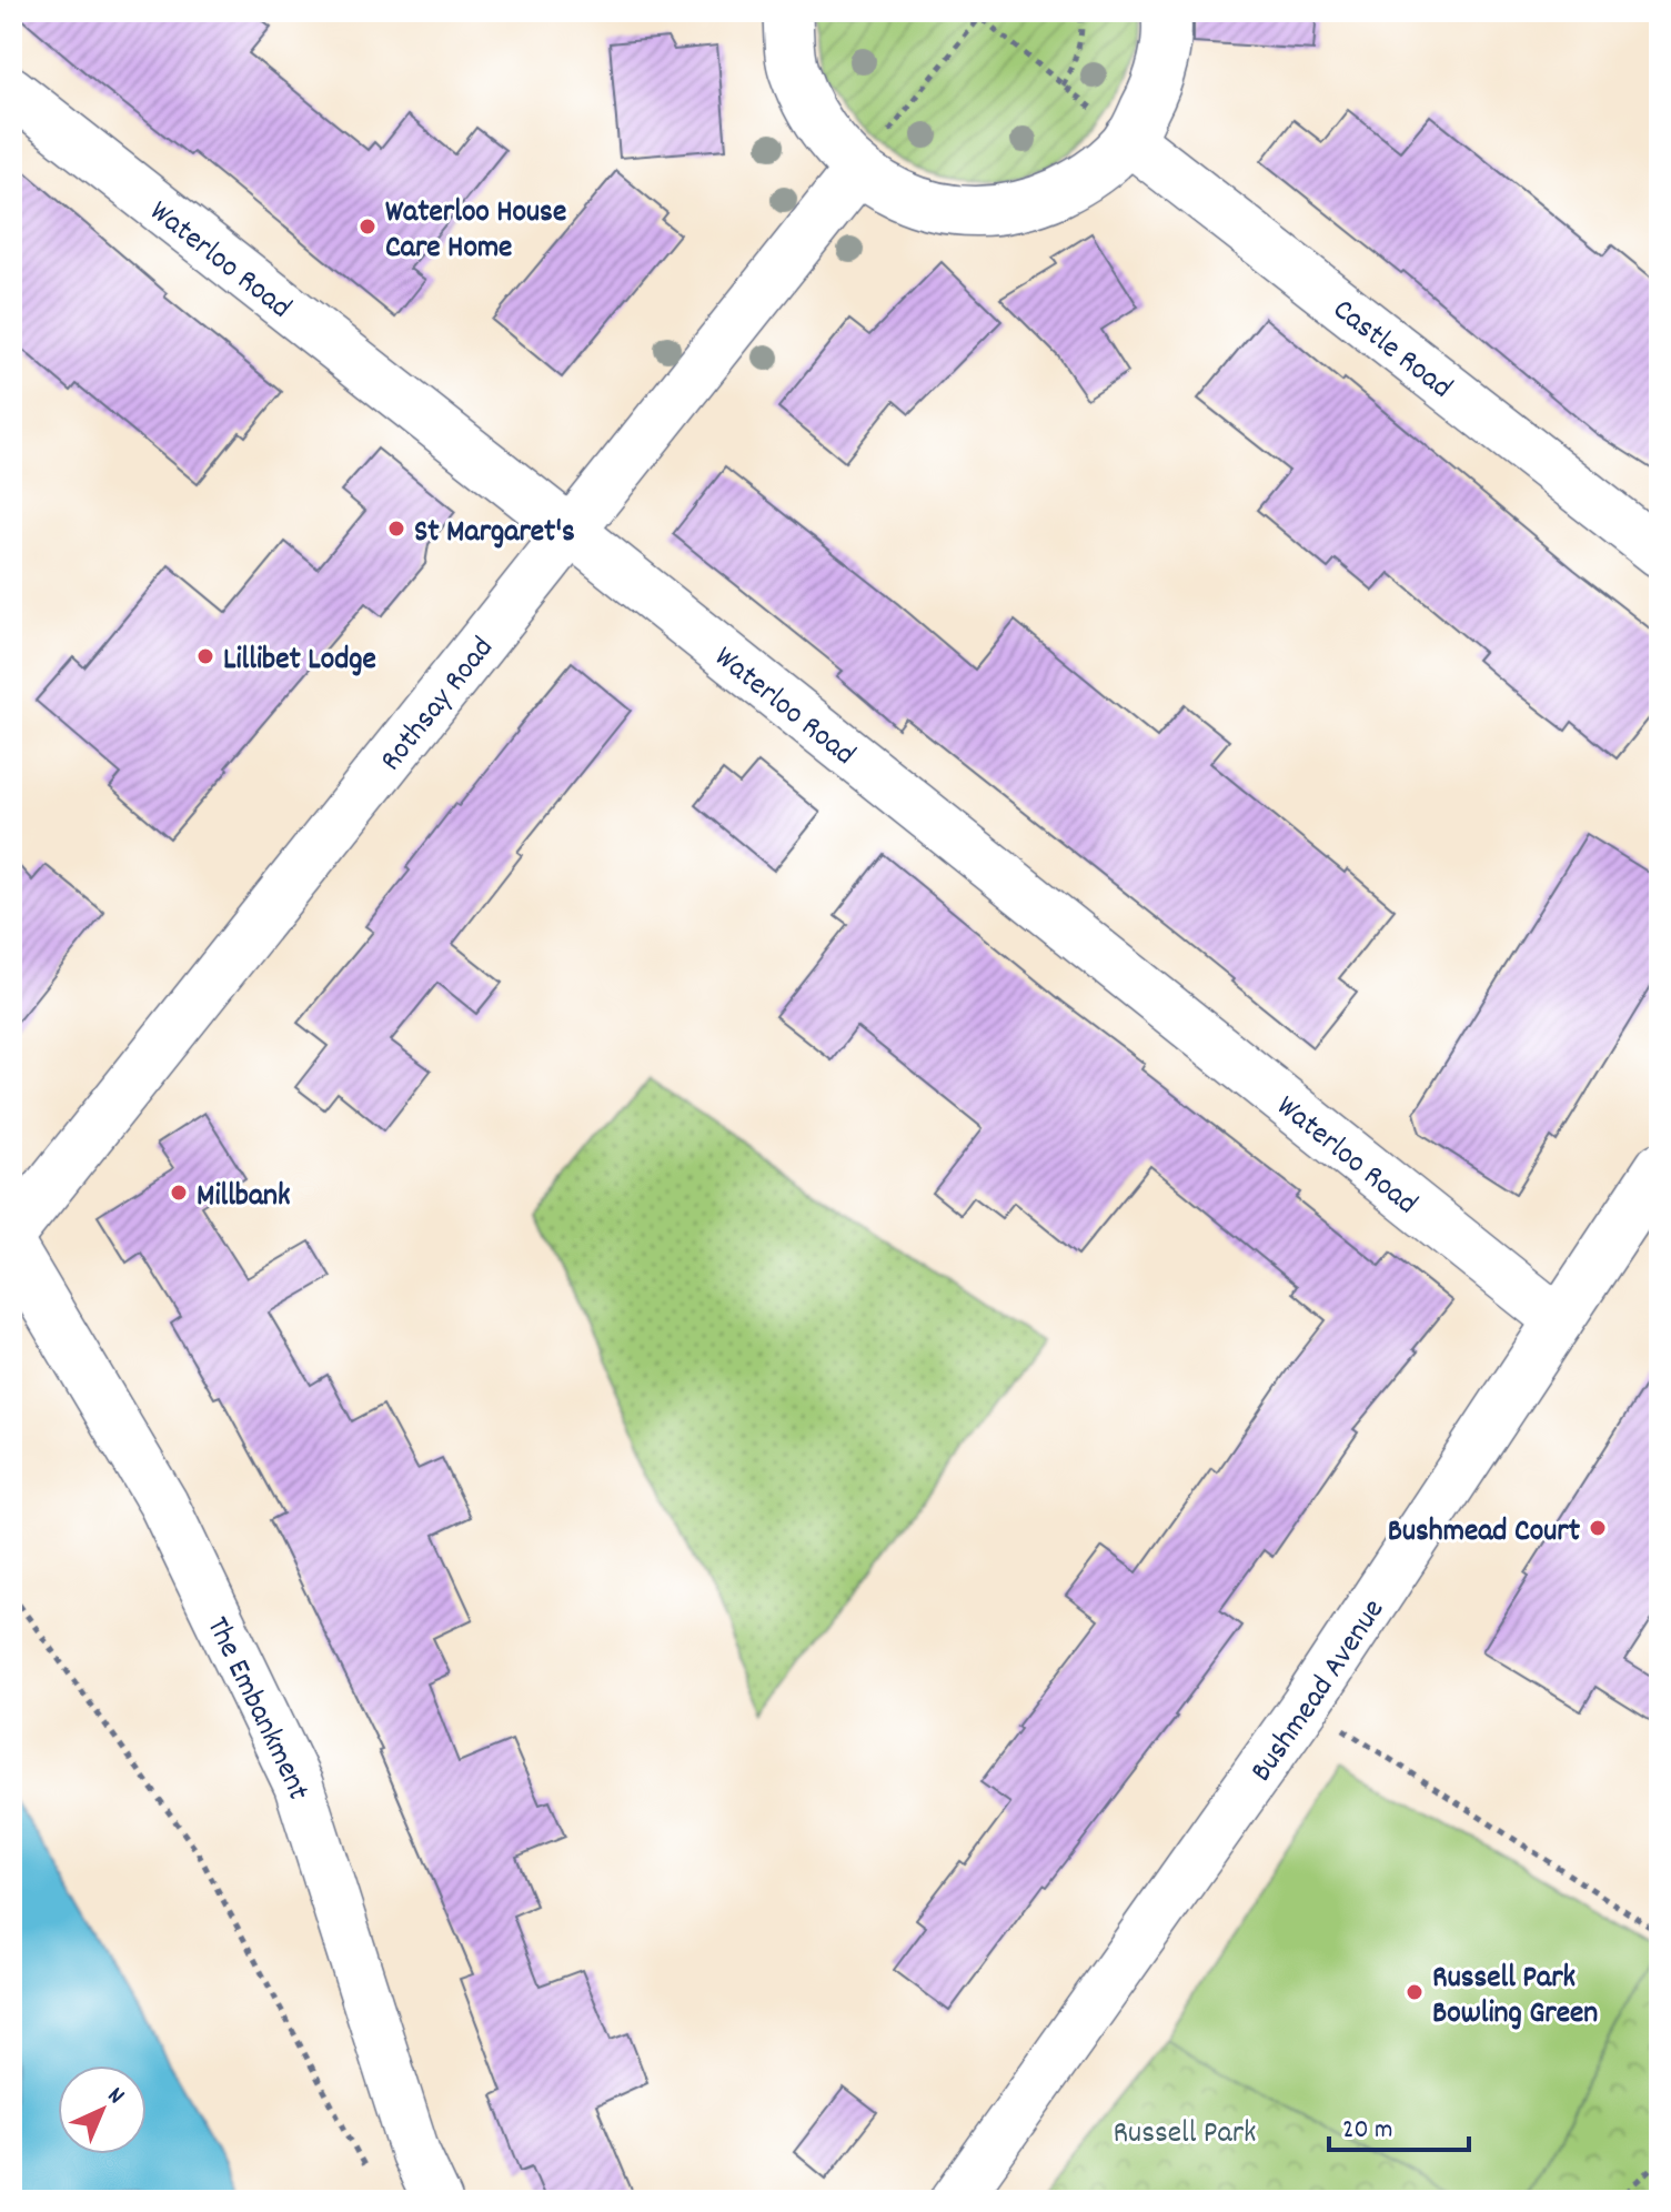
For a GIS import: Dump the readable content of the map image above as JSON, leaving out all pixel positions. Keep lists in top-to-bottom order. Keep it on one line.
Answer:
{"streets":{"street":["Waterloo Road","Castle Road","Rothsay Road","Bushmead Avenue","The Embankment"]},"crossings":[["Waterloo Road","Rothsay Road"],["Waterloo Road","Bushmead Avenue"]],"parks":["Russell Park"],"places":["Waterloo House Care Home","St Margaret's","Lillibet Lodge","Millbank","Bushmead Court","Russell Park Bowling Green"],"scale_bar":"20 m","north":"top right"}
